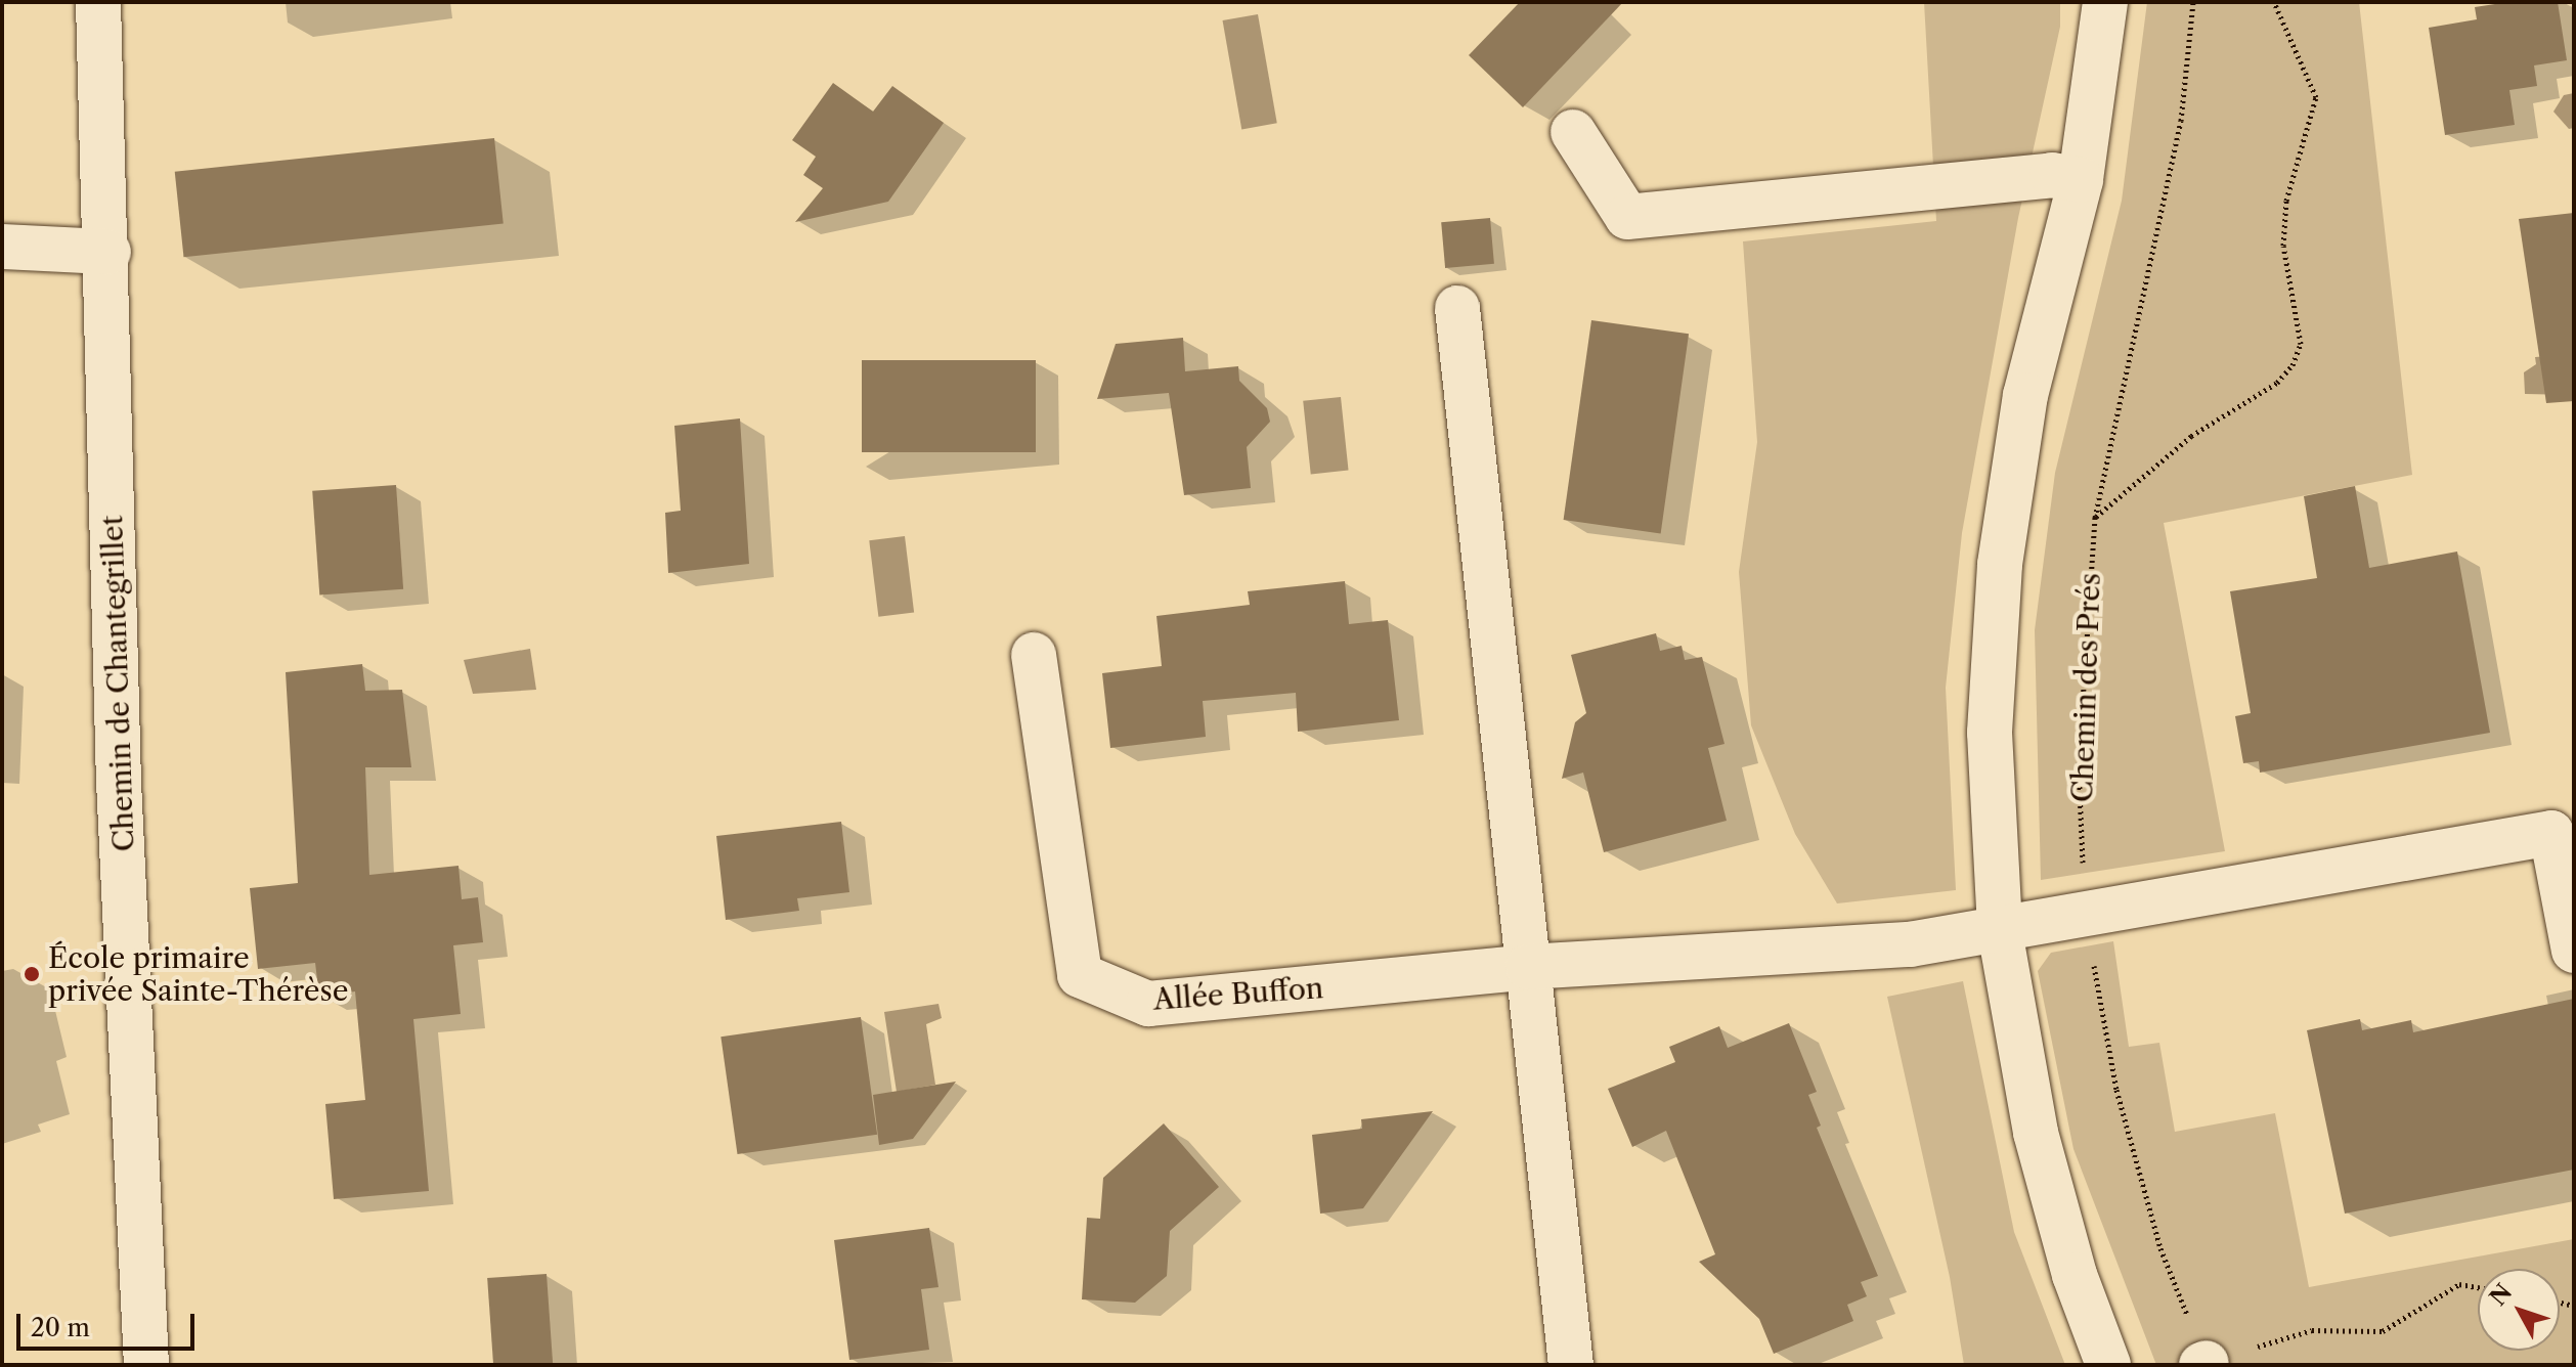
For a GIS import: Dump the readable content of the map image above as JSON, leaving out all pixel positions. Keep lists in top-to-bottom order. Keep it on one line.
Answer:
{"streets":{"street":["Chemin de Chantegrillet","Allée Buffon"],"path":["Chemin des Prés"]},"crossings":[["Chemin des Prés","Allée Buffon"]],"places":["École primaire privée Sainte-Thérèse"],"scale_bar":"20 m","north":"top left"}
